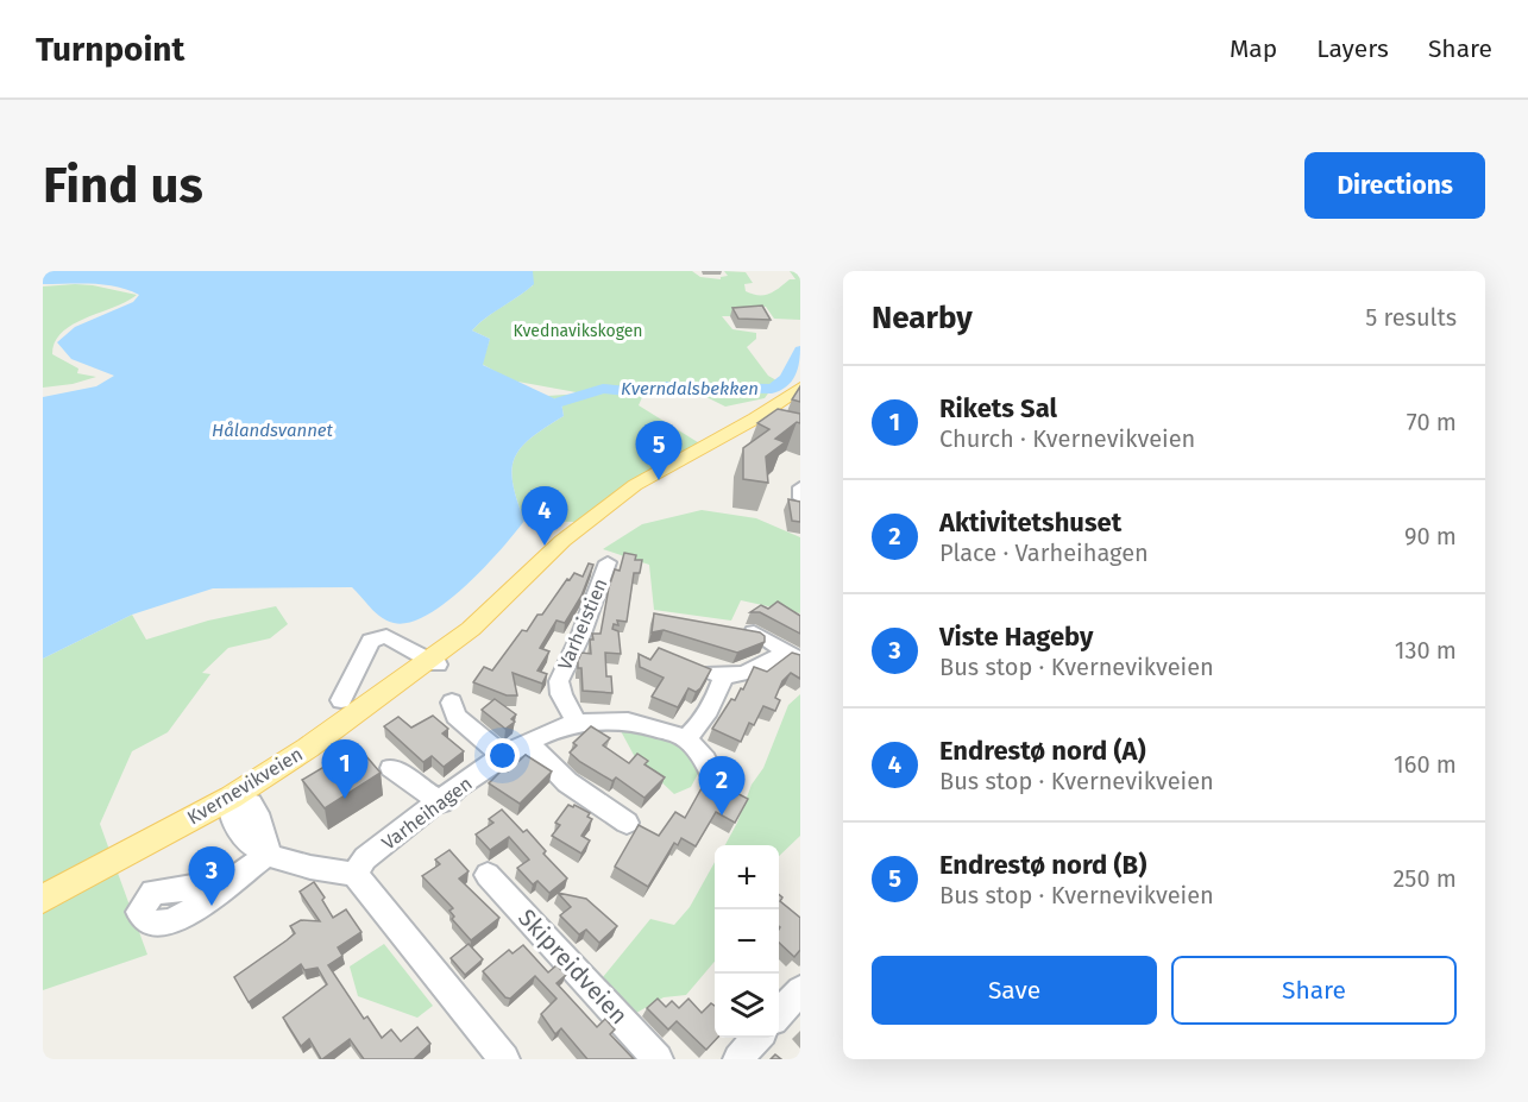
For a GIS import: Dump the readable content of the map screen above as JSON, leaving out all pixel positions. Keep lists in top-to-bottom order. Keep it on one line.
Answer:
{"streets":{"main road":["Kvernevikveien"],"street":["Varheistien","Varheihagen","Skipreidveien"]},"crossings":[["Varheistien","Varheihagen"]],"water":["Kverndalsbekken","Hålandsvannet"],"parks":["Kvednavikskogen"],"page":{"header":"Turnpoint","nav":["Map","Layers","Share"],"buttons":["Directions",["Save","Share"]],"title":"Find us","heading":["Nearby","5 results"],"list":[{"mark":"1","name":"Rikets Sal","note":"Church · Kvernevikveien","value":"70 m"},{"mark":"2","name":"Aktivitetshuset","note":"Place · Varheihagen","value":"90 m"},{"mark":"3","name":"Viste Hageby","note":"Bus stop · Kvernevikveien","value":"130 m"},{"mark":"4","name":"Endrestø nord (A)","note":"Bus stop · Kvernevikveien","value":"160 m"},{"mark":"5","name":"Endrestø nord (B)","note":"Bus stop · Kvernevikveien","value":"250 m"}],"pins":["5","4","1","2","3"],"map_buttons":["+","−"]}}
